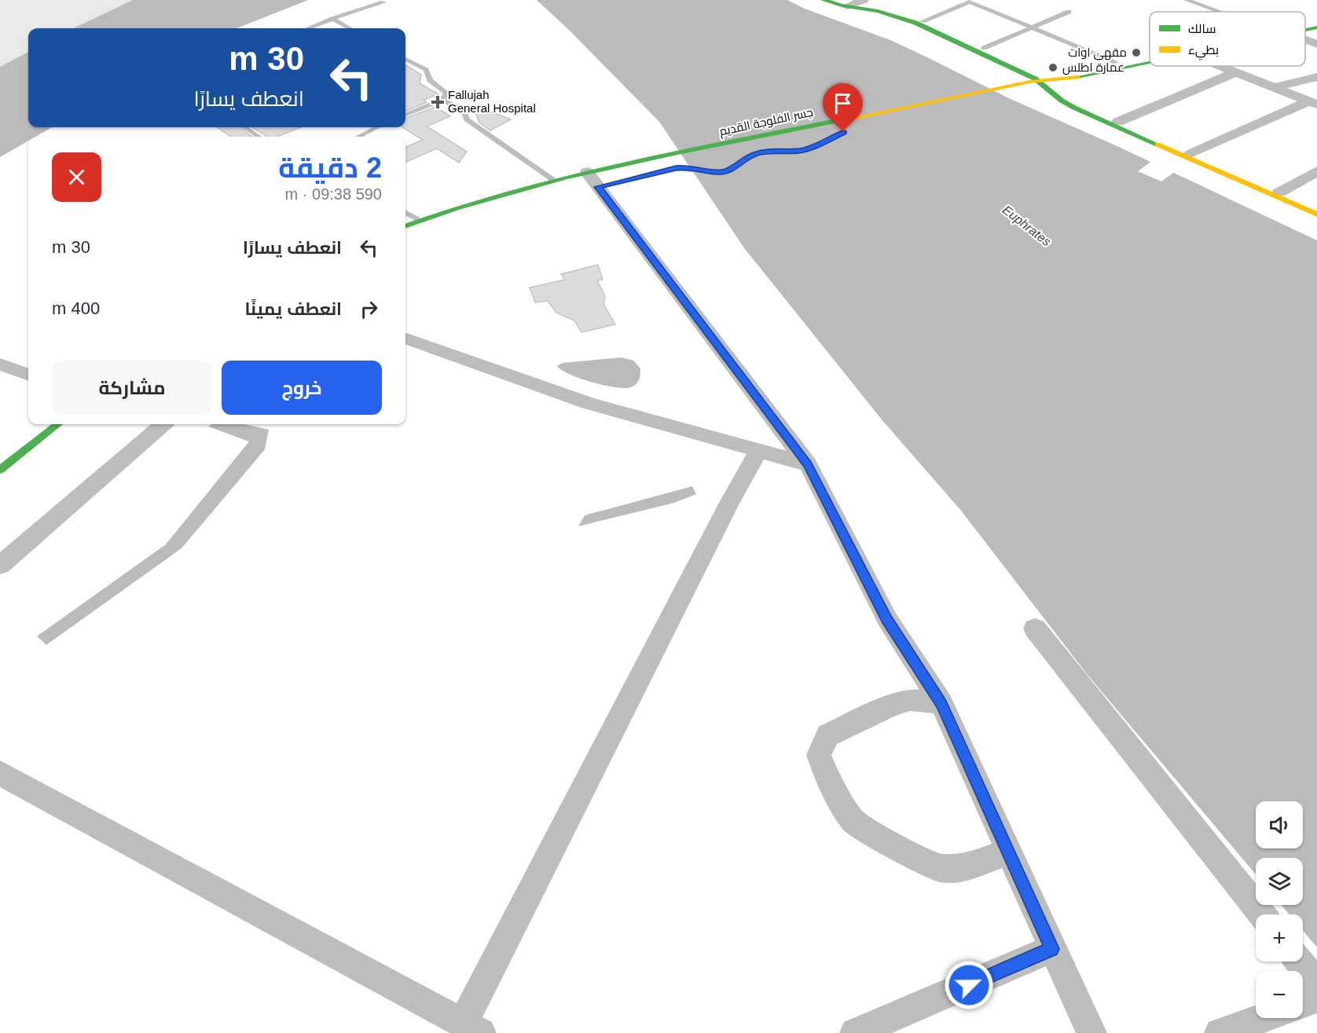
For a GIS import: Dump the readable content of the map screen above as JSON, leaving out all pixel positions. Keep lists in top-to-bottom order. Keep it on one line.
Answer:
{"streets":{"main road":["جسر الفلوجة القديم"]},"water":["Euphrates"],"places":{"other":["مقهى اوات","عمارة اطلس"],"health":["Fallujah General Hospital"]},"legend":["سالك","بطيء"],"page":{"turn":["30 m","انعطف يسارًا"],"heading":["2 دقيقة","590 m · 09:38"],"list":[{"name":"انعطف يسارًا","value":"30 m"},{"name":"انعطف يمينًا","value":"400 m"}],"buttons":["خروج","مشاركة"],"map_buttons":["+","−"]}}
